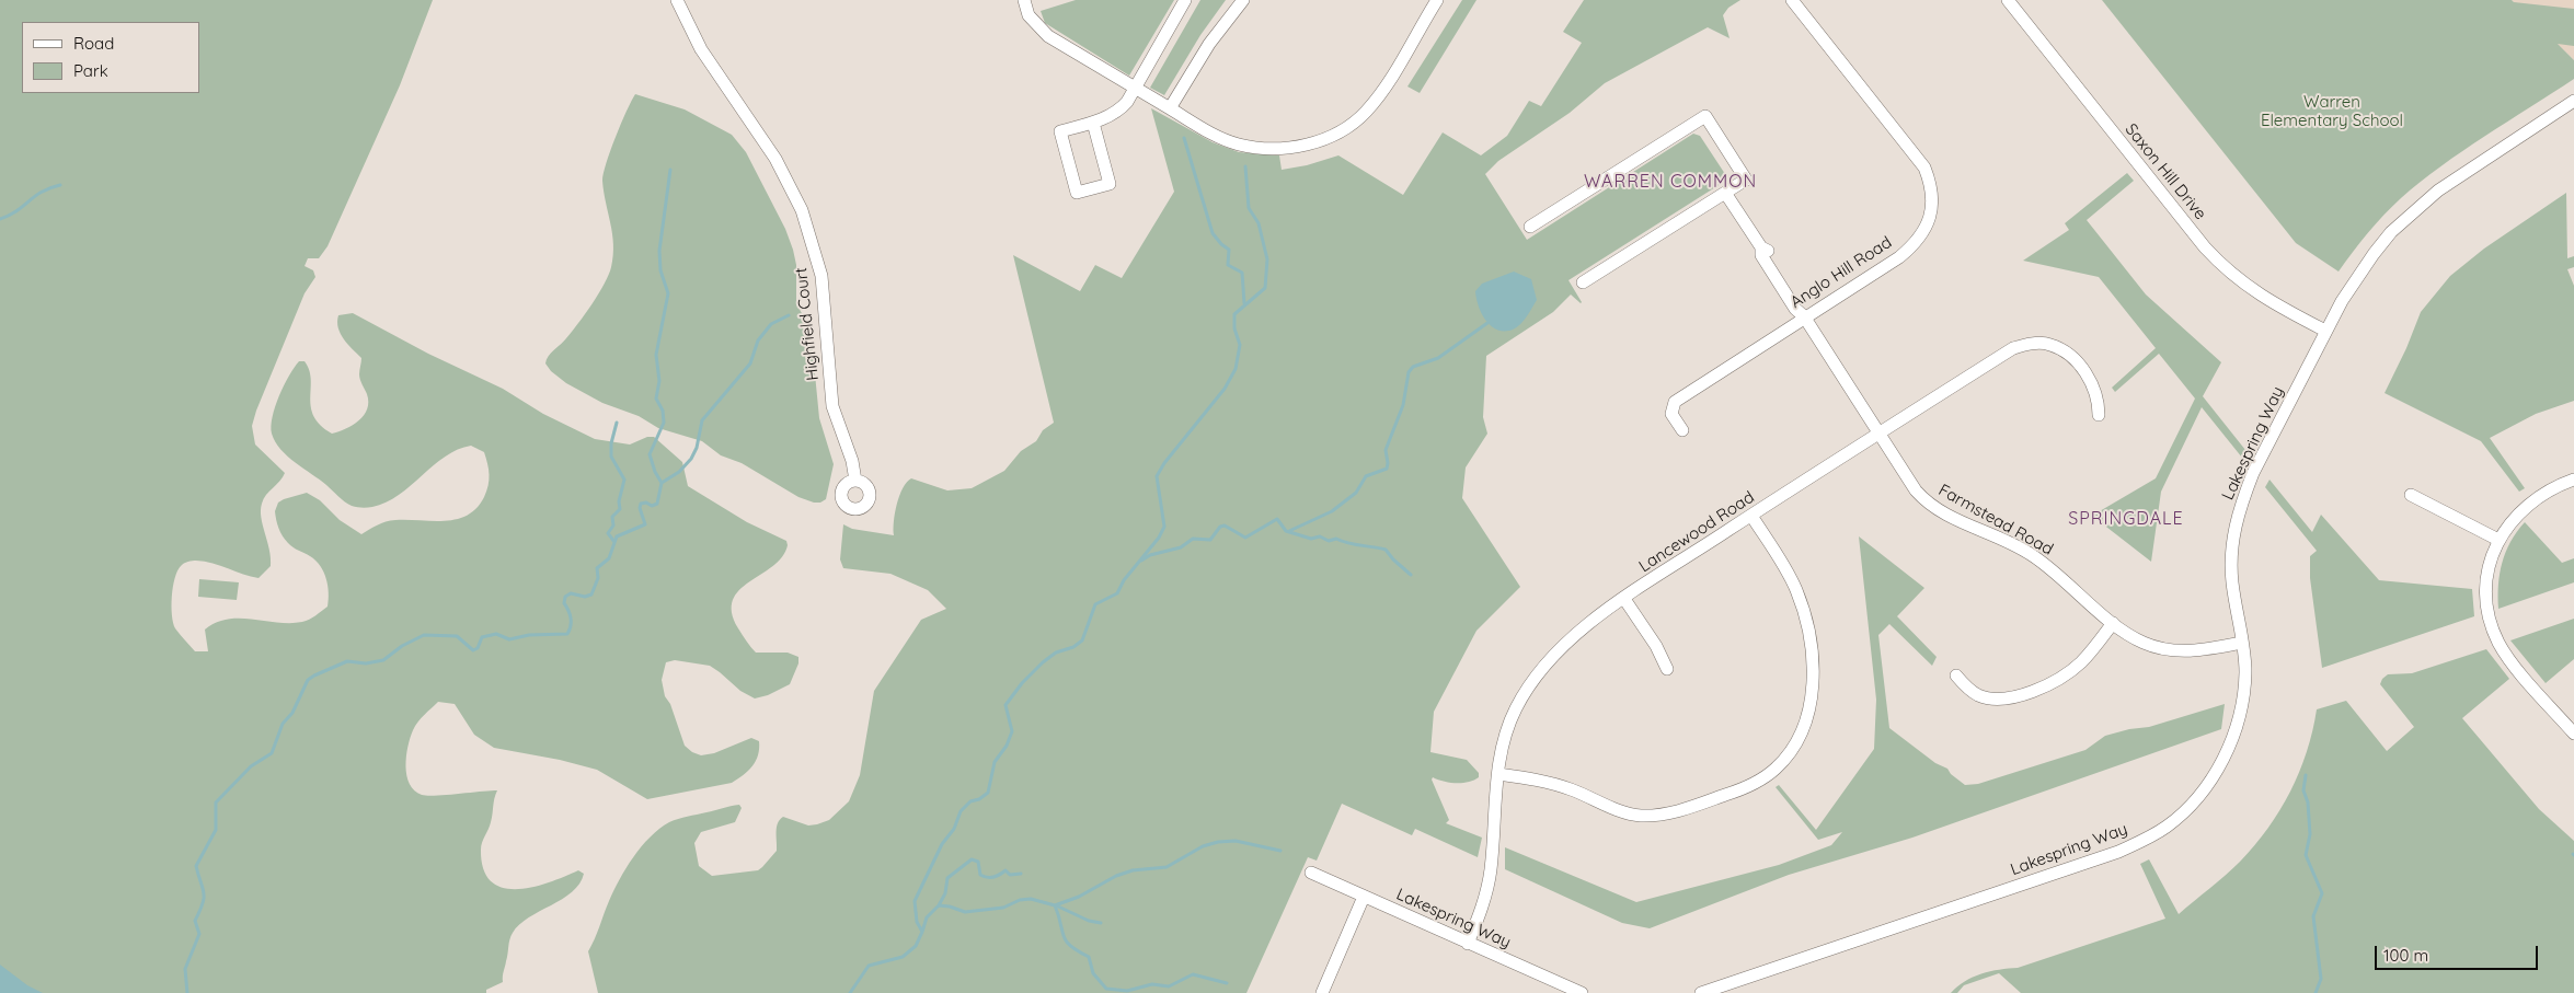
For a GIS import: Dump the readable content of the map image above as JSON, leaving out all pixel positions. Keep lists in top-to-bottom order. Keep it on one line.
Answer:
{"streets":{"street":["Saxon Hill Drive","Anglo Hill Road","Highfield Court","Lakespring Way","Farmstead Road","Lancewood Road"]},"crossings":[["Saxon Hill Drive","Lakespring Way"],["Anglo Hill Road","Farmstead Road"],["Lakespring Way","Farmstead Road"],["Lakespring Way","Lancewood Road"],["Farmstead Road","Lancewood Road"]],"districts":["WARREN COMMON","SPRINGDALE"],"parks":["Warren Elementary School"],"legend":["Road","Park"],"scale_bar":"100 m"}
